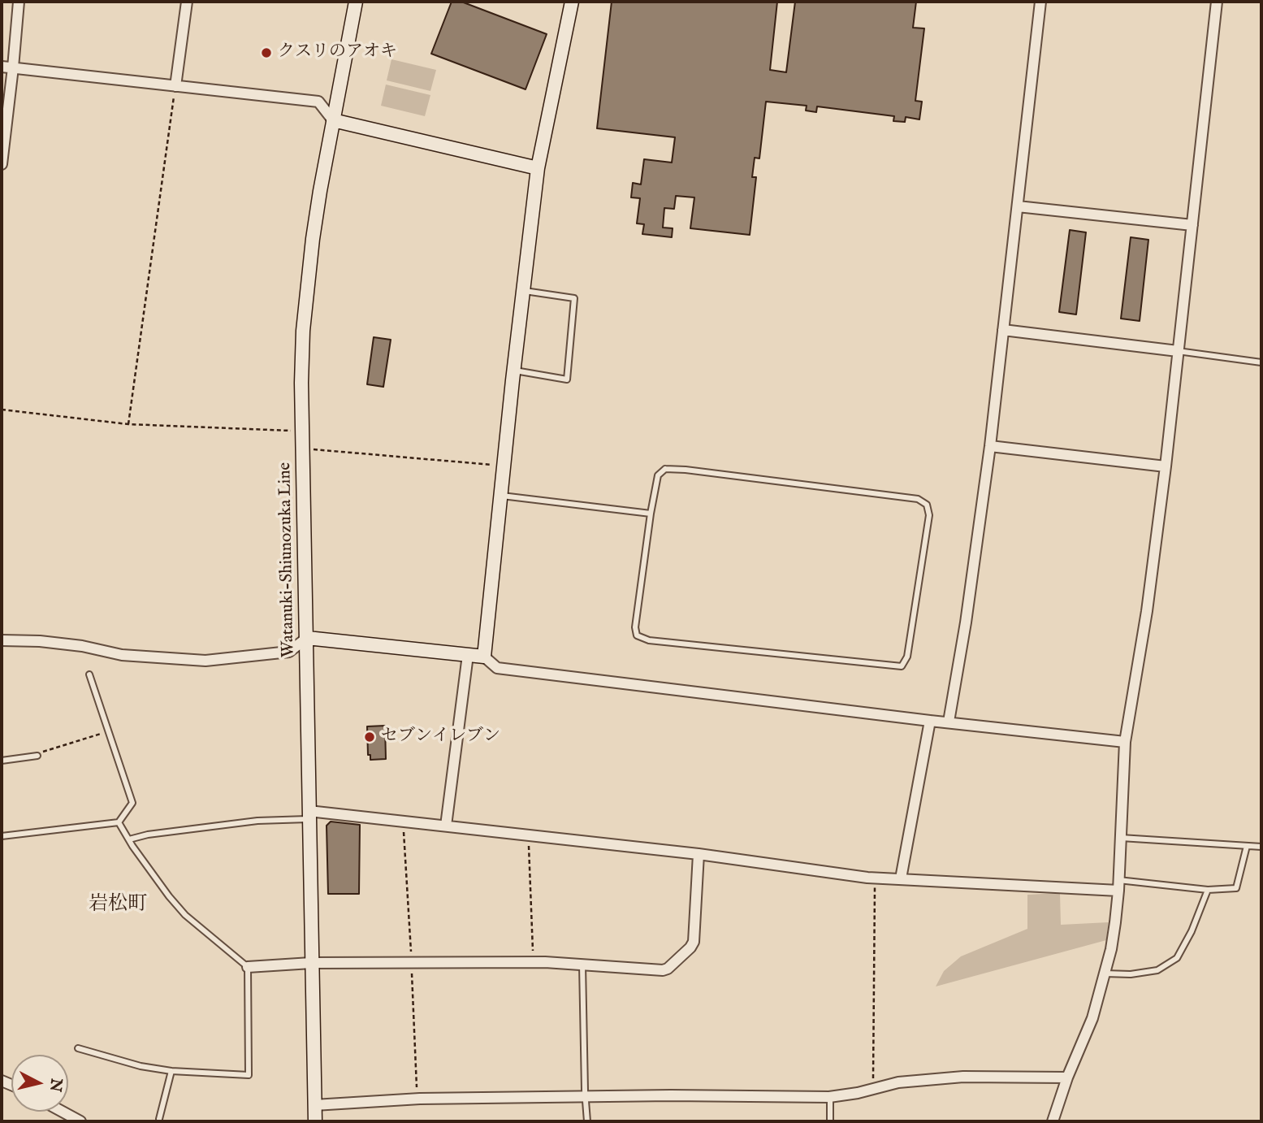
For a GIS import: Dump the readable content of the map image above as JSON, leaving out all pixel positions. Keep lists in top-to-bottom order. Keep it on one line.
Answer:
{"streets":{"main road":["Watanuki-Shiunozuka Line"]},"districts":["岩松町"],"places":["クスリのアオキ","セブンイレブン"],"north":"right"}
